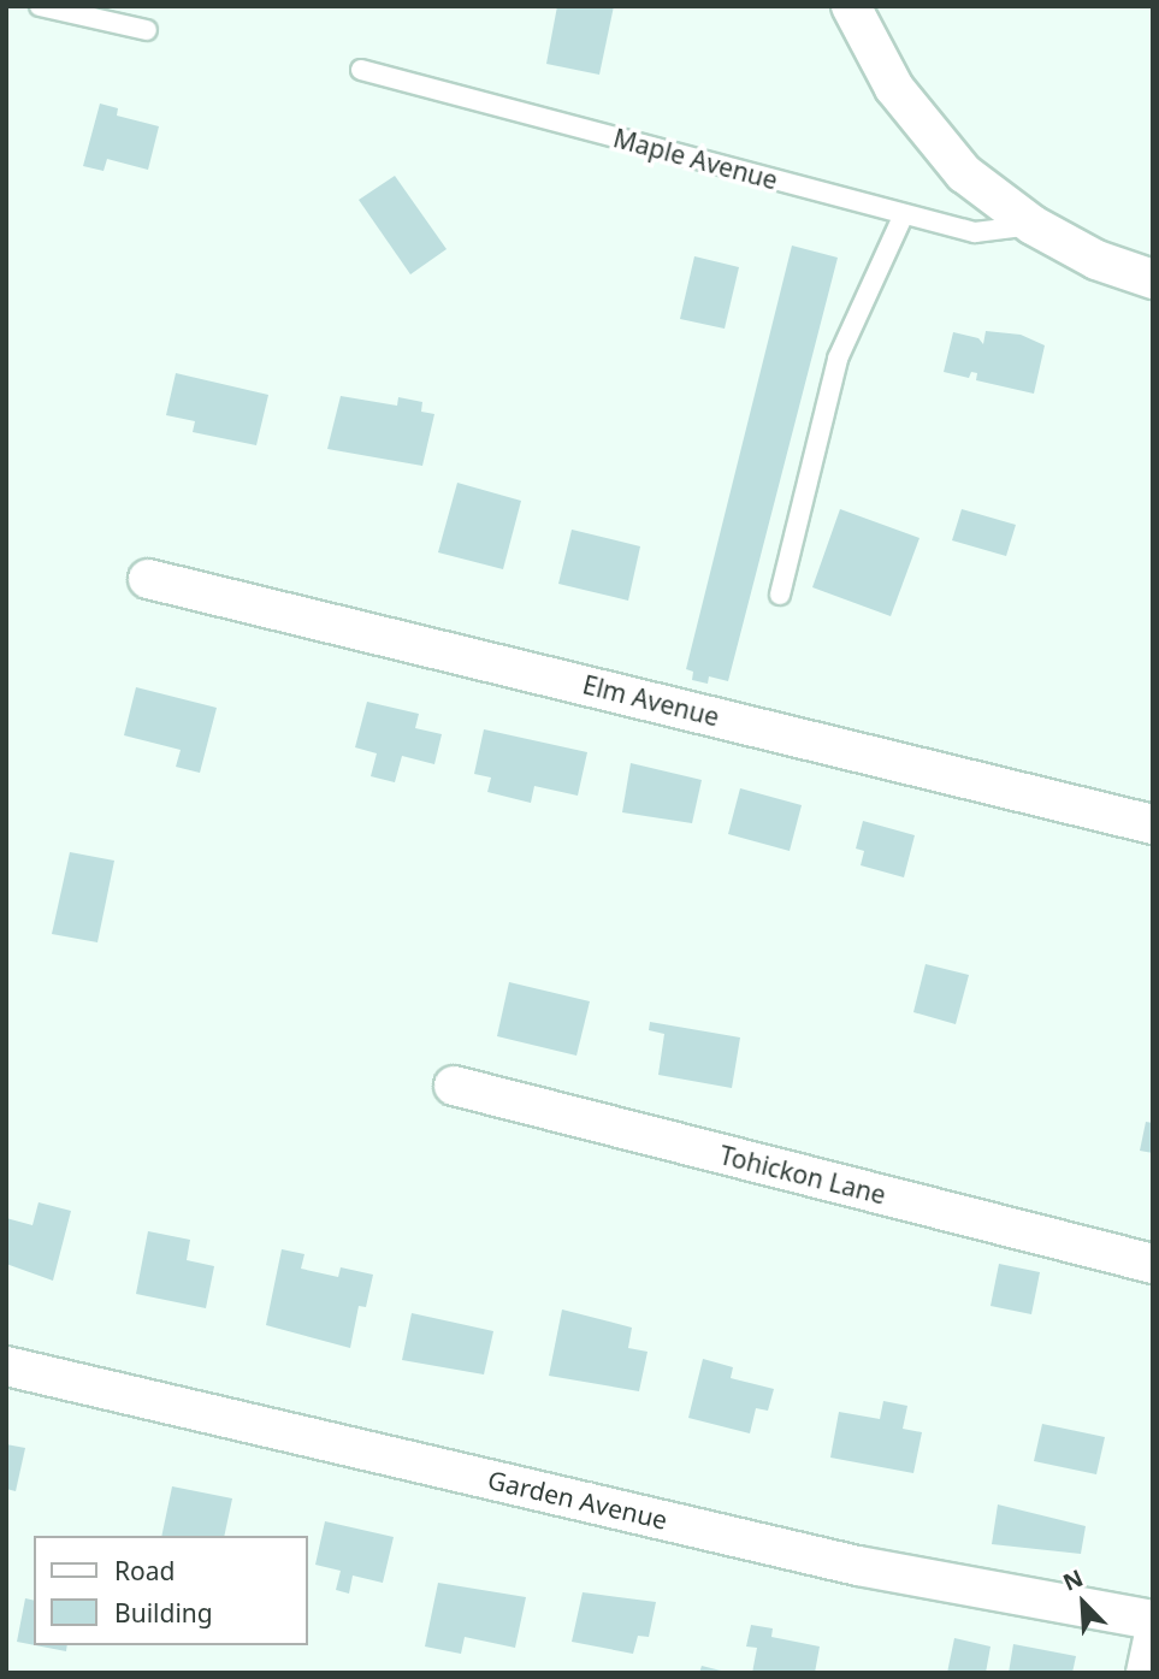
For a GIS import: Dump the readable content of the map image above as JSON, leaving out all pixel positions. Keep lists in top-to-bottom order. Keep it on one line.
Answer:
{"streets":{"street":["Elm Avenue","Tohickon Lane","Garden Avenue"],"lane":["Maple Avenue"]},"legend":["Road","Building"],"north":"top left"}
